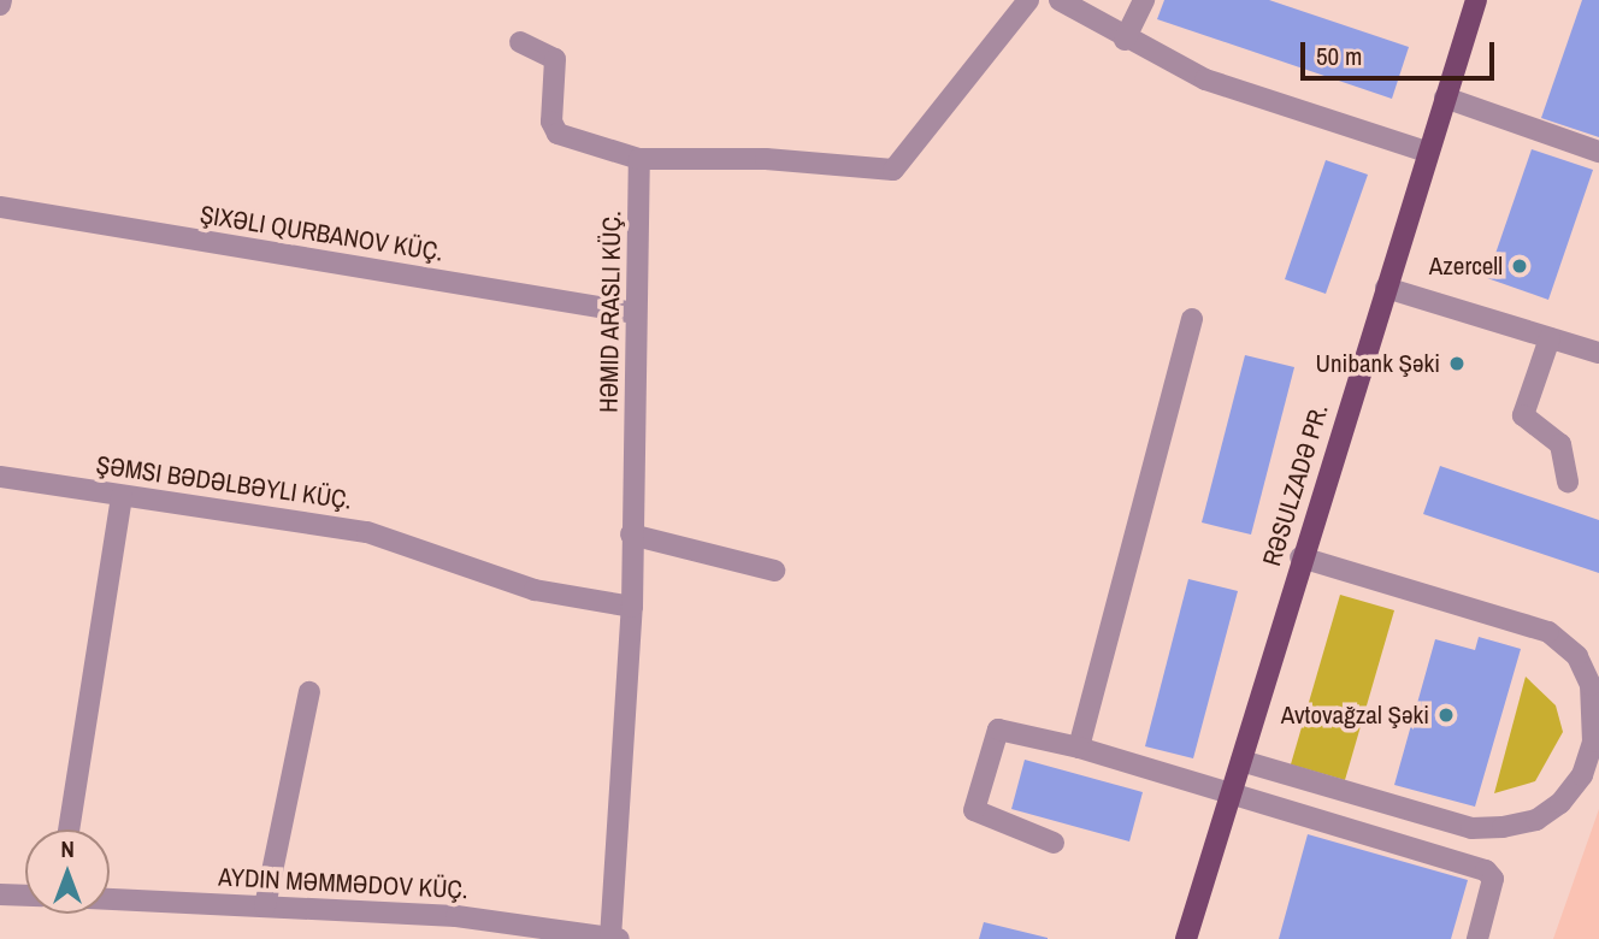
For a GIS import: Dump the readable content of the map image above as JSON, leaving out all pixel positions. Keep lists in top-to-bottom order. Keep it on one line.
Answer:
{"streets":{"main road":["RƏSULZADƏ PR."],"street":["ŞƏMSI BƏDƏLBƏYLI KÜÇ."]},"places":["Azercell","Unibank Şəki","Avtovağzal Şəki"],"scale_bar":"50 m","north":"top"}
